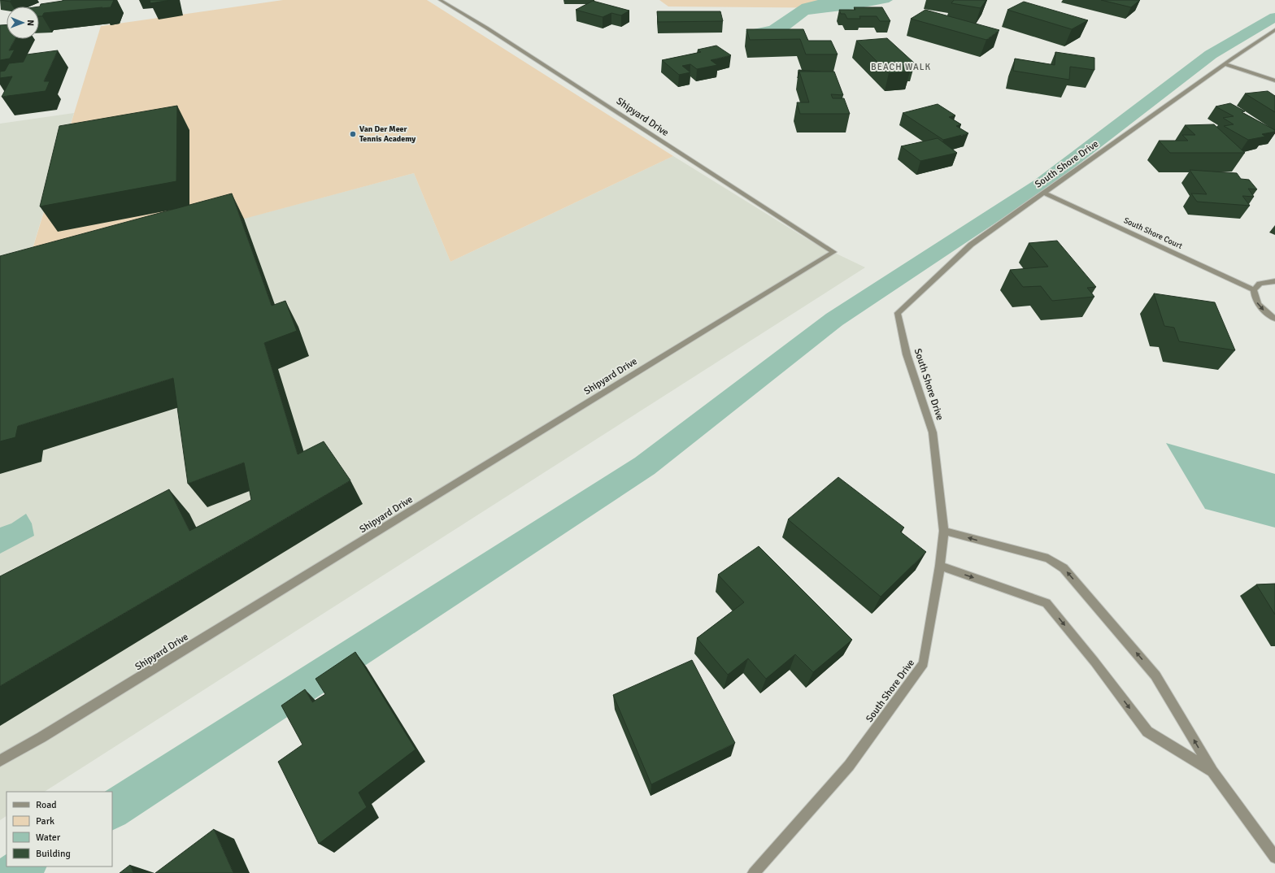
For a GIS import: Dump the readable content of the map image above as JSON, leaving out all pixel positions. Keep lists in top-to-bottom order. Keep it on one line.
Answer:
{"streets":{"street":["Shipyard Drive","South Shore Drive","South Shore Court"]},"crossings":[["South Shore Drive","South Shore Court"]],"districts":["BEACH WALK"],"places":["Van Der Meer Tennis Academy"],"legend":["Road","Park","Water","Building"],"north":"right"}
